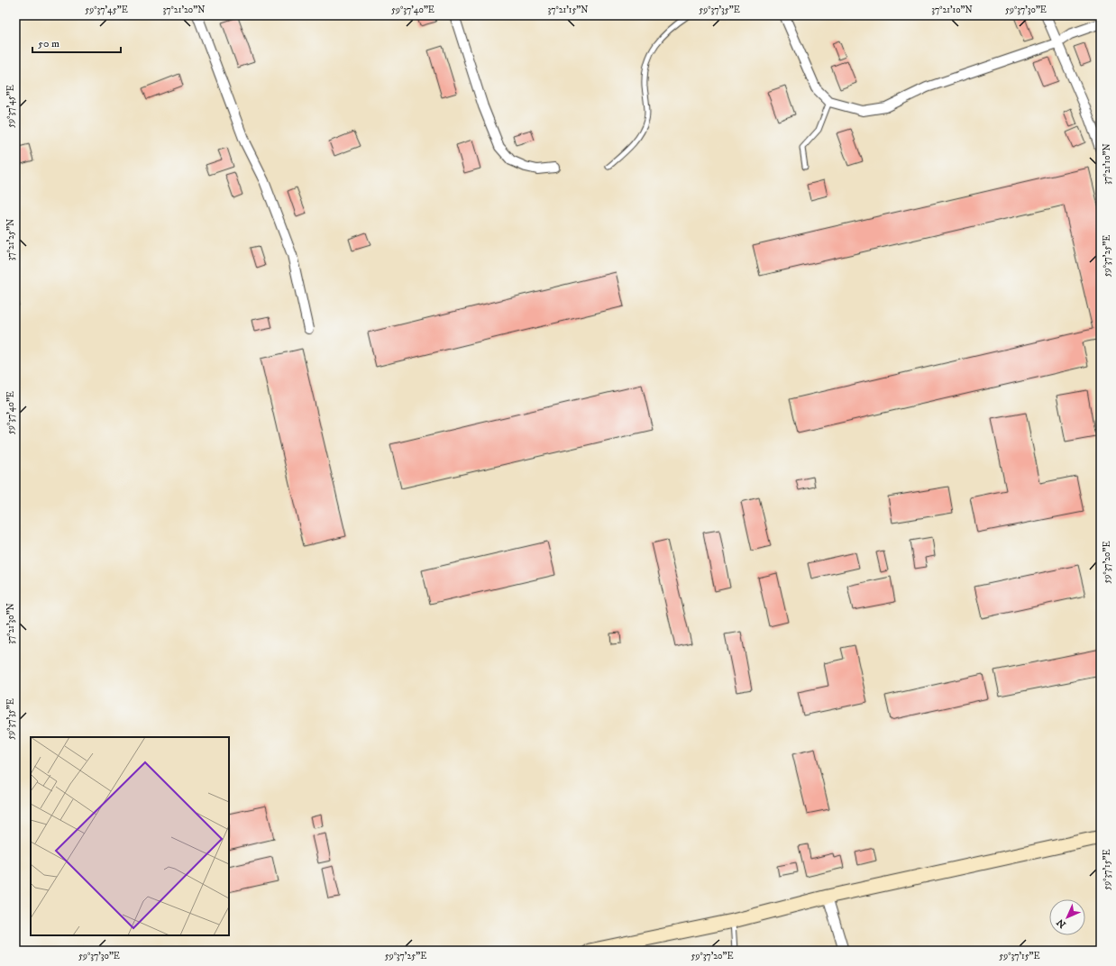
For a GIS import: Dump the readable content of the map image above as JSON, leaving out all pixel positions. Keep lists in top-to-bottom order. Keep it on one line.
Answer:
{"scale_bar":"50 m","north":"bottom left","coordinates":["59°37'45\"E","37°21'20\"N","59°37'40\"E","37°21'15\"N","59°37'35\"E","37°21'10\"N","59°37'30\"E","37°21'25\"N","59°37'25\"E","59°37'20\"E","37°21'30\"N","59°37'15\"E"]}
